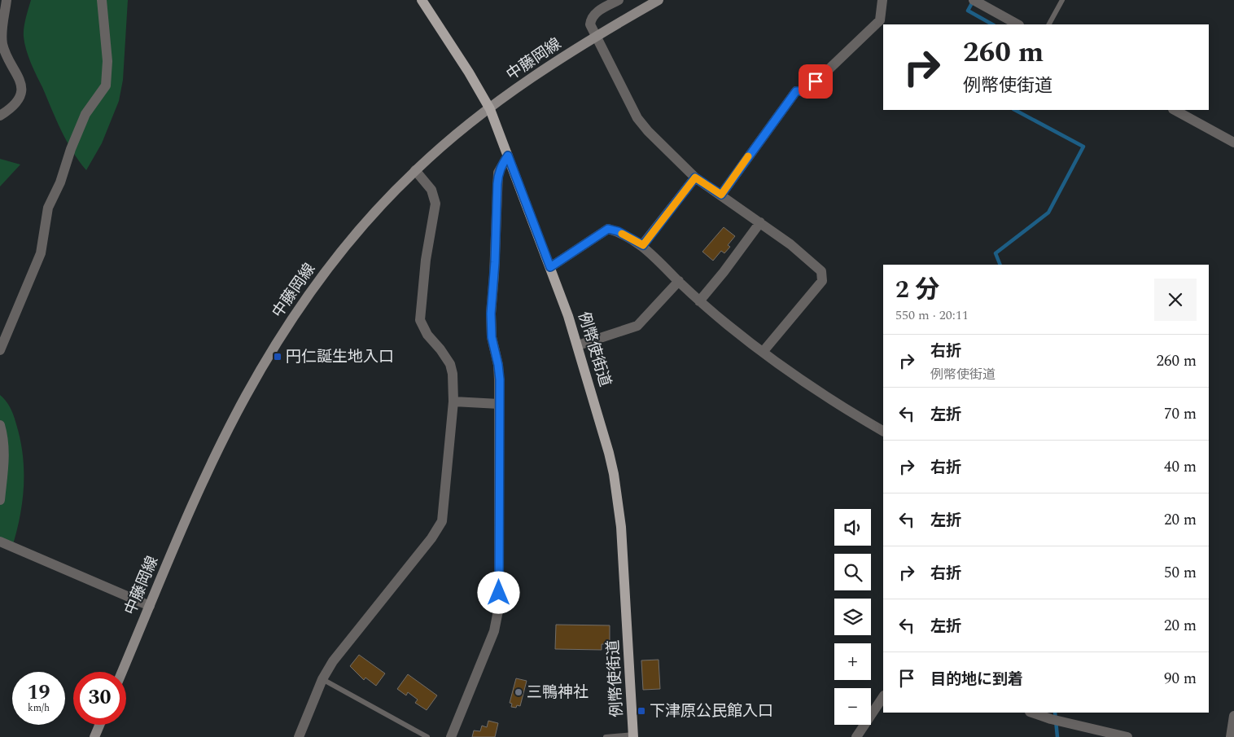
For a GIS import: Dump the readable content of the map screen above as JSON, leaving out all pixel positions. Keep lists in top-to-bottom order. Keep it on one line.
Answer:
{"streets":{"main road":["中藤岡線","例幣使街道"]},"crossings":[["中藤岡線","例幣使街道"]],"places":{"transit":["円仁誕生地入口","下津原公民館入口"],"other":["三鴨神社"]},"page":{"turn":["260 m","例幣使街道"],"heading":["2 分","550 m · 20:11"],"list":[{"name":"右折","note":"例幣使街道","value":"260 m"},{"name":"左折","value":"70 m"},{"name":"右折","value":"40 m"},{"name":"左折","value":"20 m"},{"name":"右折","value":"50 m"},{"name":"左折","value":"20 m"},{"name":"目的地に到着","value":"90 m"}],"map_buttons":["+","−"],"speed":"19 km/h","limit":"30"}}
